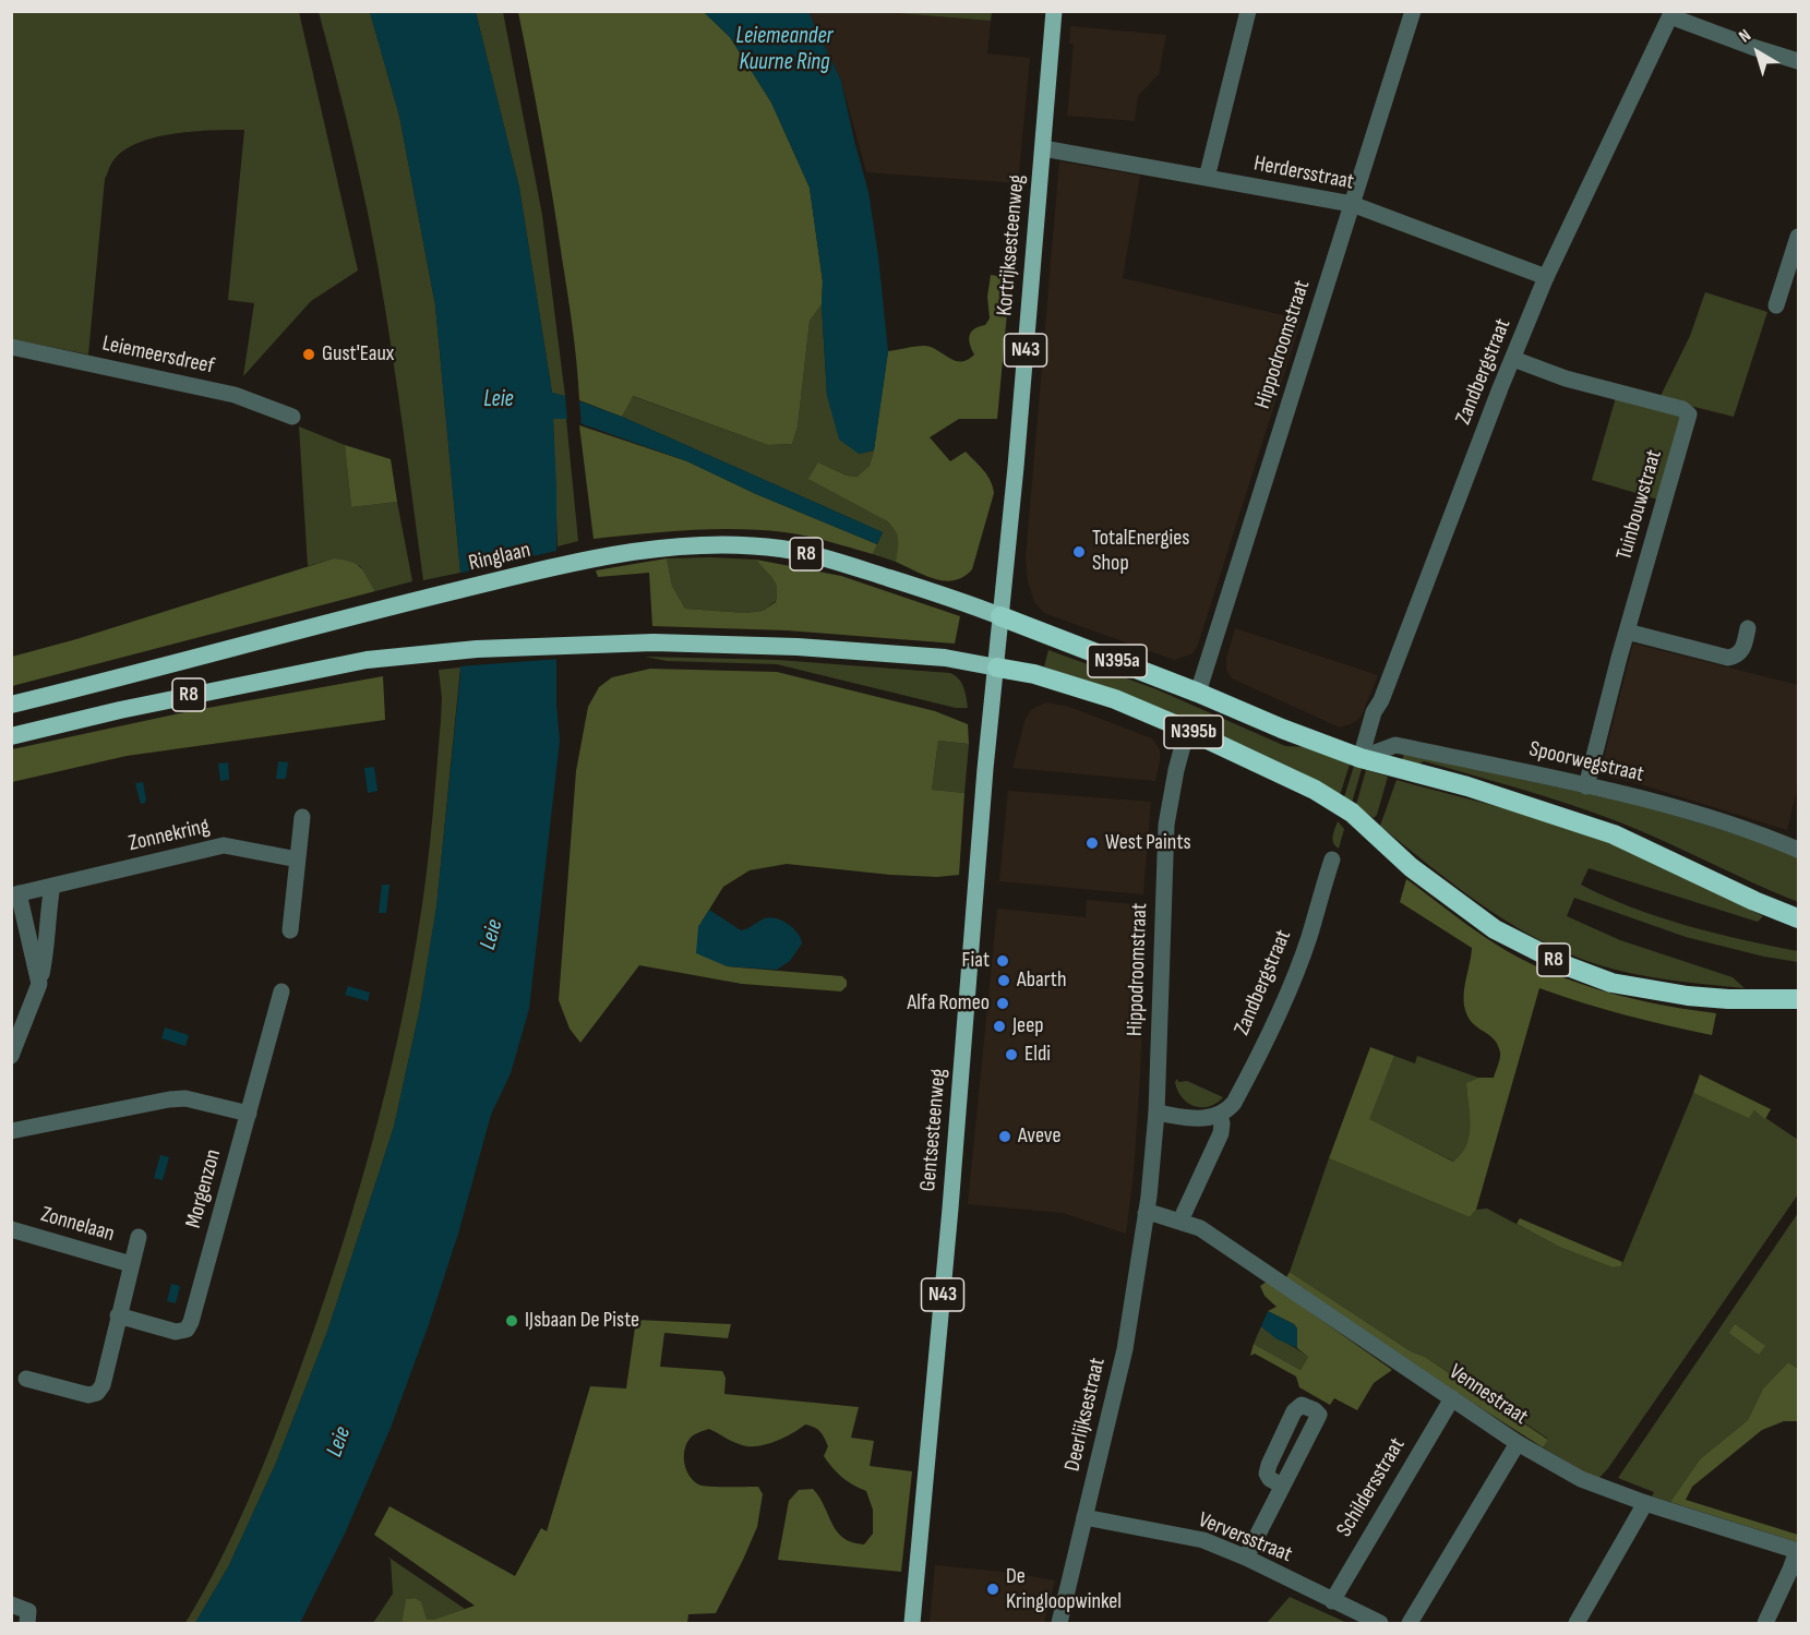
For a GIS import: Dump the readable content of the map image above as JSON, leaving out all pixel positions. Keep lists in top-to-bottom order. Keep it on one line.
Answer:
{"streets":{"highway":["R8","Ringlaan","N395a","N395b"],"main road":["Kortrijksesteenweg","N43","Gentsesteenweg"],"street":["Herdersstraat","Hippodroomstraat","Leiemeersdreef","Zandbergstraat","Tuinbouwstraat","Spoorwegstraat","Zonnekring","Morgenzon","Zonnelaan","Vennestraat","Deerlijksestraat","Schildersstraat","Verversstraat"]},"crossings":[["Herdersstraat","Kortrijksesteenweg"],["Herdersstraat","Hippodroomstraat"],["Herdersstraat","Zandbergstraat"],["Kortrijksesteenweg","Ringlaan"],["Kortrijksesteenweg","N395a"],["Kortrijksesteenweg","Gentsesteenweg"],["Hippodroomstraat","N395a"],["Hippodroomstraat","N395b"],["Hippodroomstraat","Deerlijksestraat"],["Zandbergstraat","Tuinbouwstraat"],["Zandbergstraat","N395a"],["Zandbergstraat","Spoorwegstraat"],["Tuinbouwstraat","Spoorwegstraat"],["R8","N395b"],["R8","Gentsesteenweg"],["Ringlaan","N395a"],["N395a","Spoorwegstraat"],["N395b","Gentsesteenweg"],["Vennestraat","Schildersstraat"],["Deerlijksestraat","Verversstraat"],["Schildersstraat","Verversstraat"]],"water":["Leiemeander Kuurne Ring","Leie"],"places":["Gust'Eaux","TotalEnergies Shop","West Paints","Fiat","Abarth","Alfa Romeo","Jeep","Eldi","Aveve","IJsbaan De Piste","De Kringloopwinkel"],"north":"top left"}
